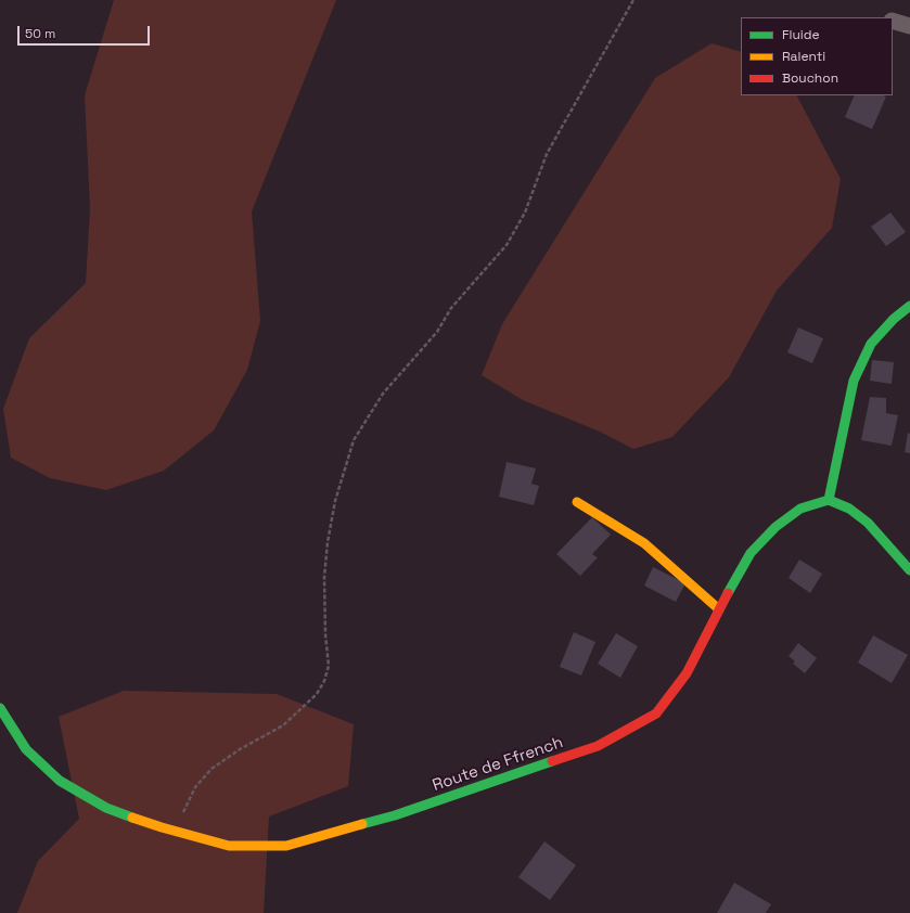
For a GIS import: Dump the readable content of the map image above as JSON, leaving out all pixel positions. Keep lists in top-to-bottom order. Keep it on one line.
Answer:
{"streets":{"main road":["Route de Ffrench"]},"legend":["Fluide","Ralenti","Bouchon"],"scale_bar":"50 m"}
